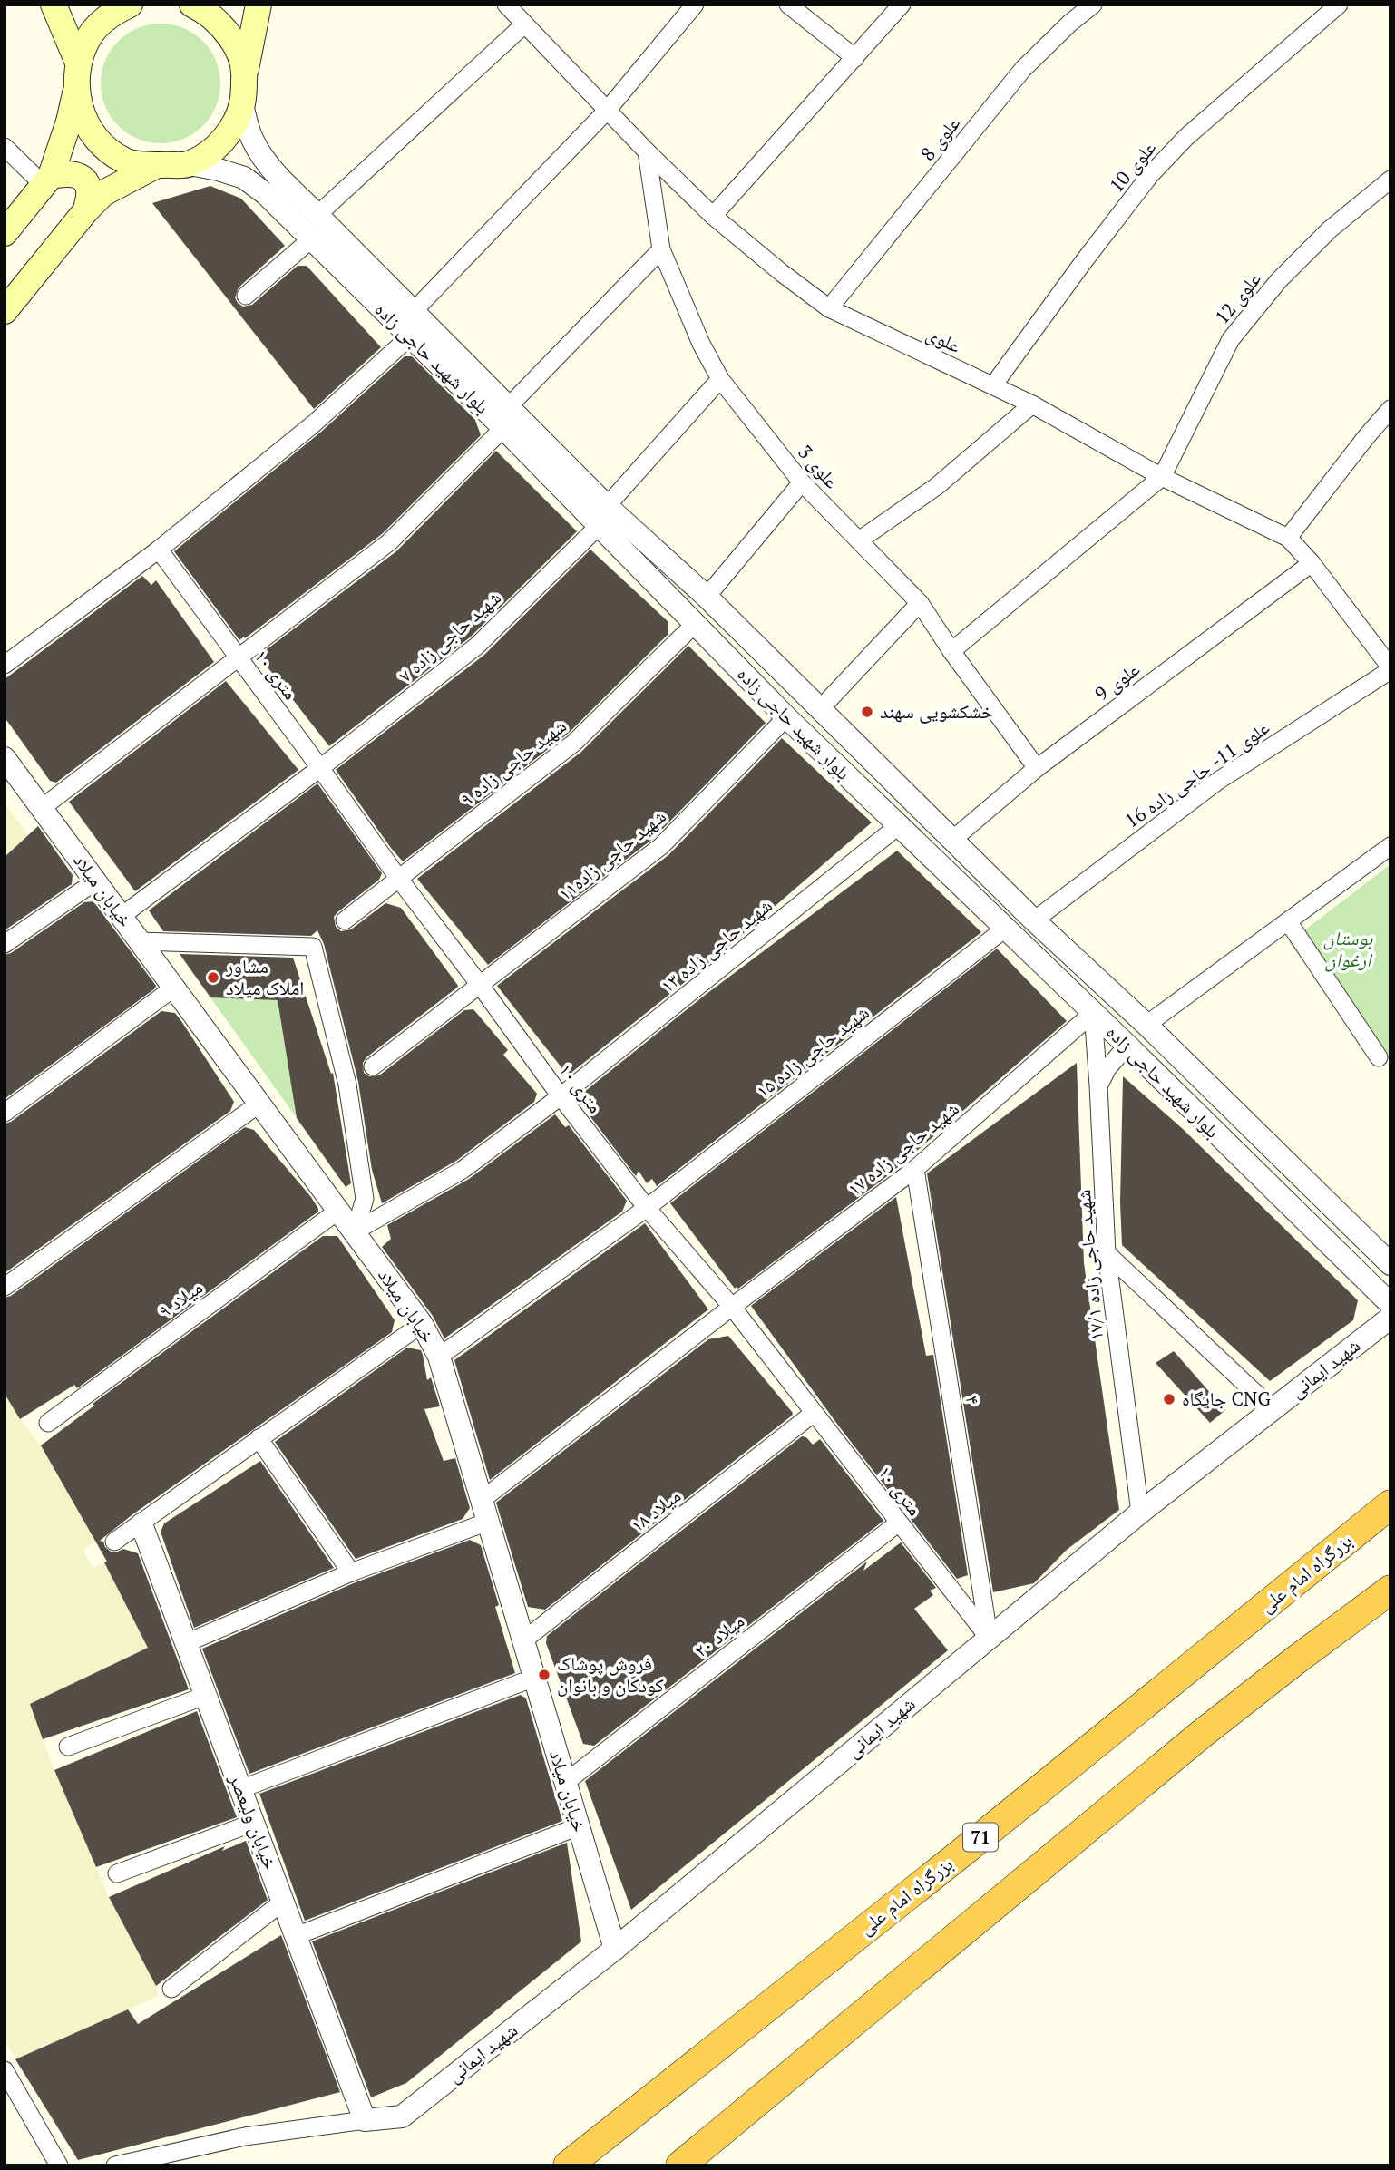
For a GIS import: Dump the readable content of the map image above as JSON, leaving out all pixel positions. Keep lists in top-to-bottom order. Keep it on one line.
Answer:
{"streets":{"highway":["بزرگراه امام علی","71"],"street":["علوی 8","علوی 10","علوی 12","علوی","بلوار شهید حاجی زاده","علوی 3","شهید حاجی زاده ۷","۱۰ متری","علوی 9","شهید حاجی زاده ۹","علوی 11- حاجی زاده 16","شهید حاجی زاده۱۱","خیابان میلاد","شهید حاجی زاده ۱۳","شهید حاجی زاده ۱۵","شهید حاجی زاده ۱۷","شهید حاجی زاده ۱۷/۱","میلاد ۹","شهید ایمانی","۴","میلاد ۱۸","میلاد ۲۰","خیابان ولیعصر"]},"crossings":[["علوی 8","علوی"],["علوی 10","علوی"],["علوی 12","علوی"],["علوی","علوی 3"],["علوی","علوی 9"],["علوی","علوی 11- حاجی زاده 16"],["بلوار شهید حاجی زاده","شهید حاجی زاده ۷"],["بلوار شهید حاجی زاده","علوی 9"],["بلوار شهید حاجی زاده","شهید حاجی زاده ۹"],["بلوار شهید حاجی زاده","علوی 11- حاجی زاده 16"],["بلوار شهید حاجی زاده","شهید حاجی زاده۱۱"],["بلوار شهید حاجی زاده","شهید حاجی زاده ۱۳"],["بلوار شهید حاجی زاده","شهید حاجی زاده ۱۵"],["بلوار شهید حاجی زاده","شهید حاجی زاده ۱۷"],["بلوار شهید حاجی زاده","شهید حاجی زاده ۱۷/۱"],["علوی 3","علوی 9"],["شهید حاجی زاده ۷","۱۰ متری"],["شهید حاجی زاده ۷","خیابان میلاد"],["۱۰ متری","شهید حاجی زاده ۹"],["۱۰ متری","شهید حاجی زاده۱۱"],["۱۰ متری","شهید حاجی زاده ۱۳"],["۱۰ متری","شهید حاجی زاده ۱۵"],["۱۰ متری","شهید حاجی زاده ۱۷"],["۱۰ متری","شهید ایمانی"],["۱۰ متری","۴"],["۱۰ متری","میلاد ۱۸"],["۱۰ متری","میلاد ۲۰"],["خیابان میلاد","شهید حاجی زاده ۱۳"],["خیابان میلاد","شهید حاجی زاده ۱۵"],["خیابان میلاد","شهید حاجی زاده ۱۷"],["خیابان میلاد","میلاد ۹"],["خیابان میلاد","شهید ایمانی"],["خیابان میلاد","میلاد ۱۸"],["خیابان میلاد","میلاد ۲۰"],["شهید حاجی زاده ۱۷","شهید حاجی زاده ۱۷/۱"],["شهید حاجی زاده ۱۷","۴"],["شهید حاجی زاده ۱۷/۱","شهید ایمانی"],["شهید ایمانی","۴"],["شهید ایمانی","خیابان ولیعصر"]],"parks":["بوستان ارغوان"],"places":["خشکشویی سهند","مشاور املاک میلاد","جایگاه CNG","فروش پوشاک کودکان و بانوان"]}
